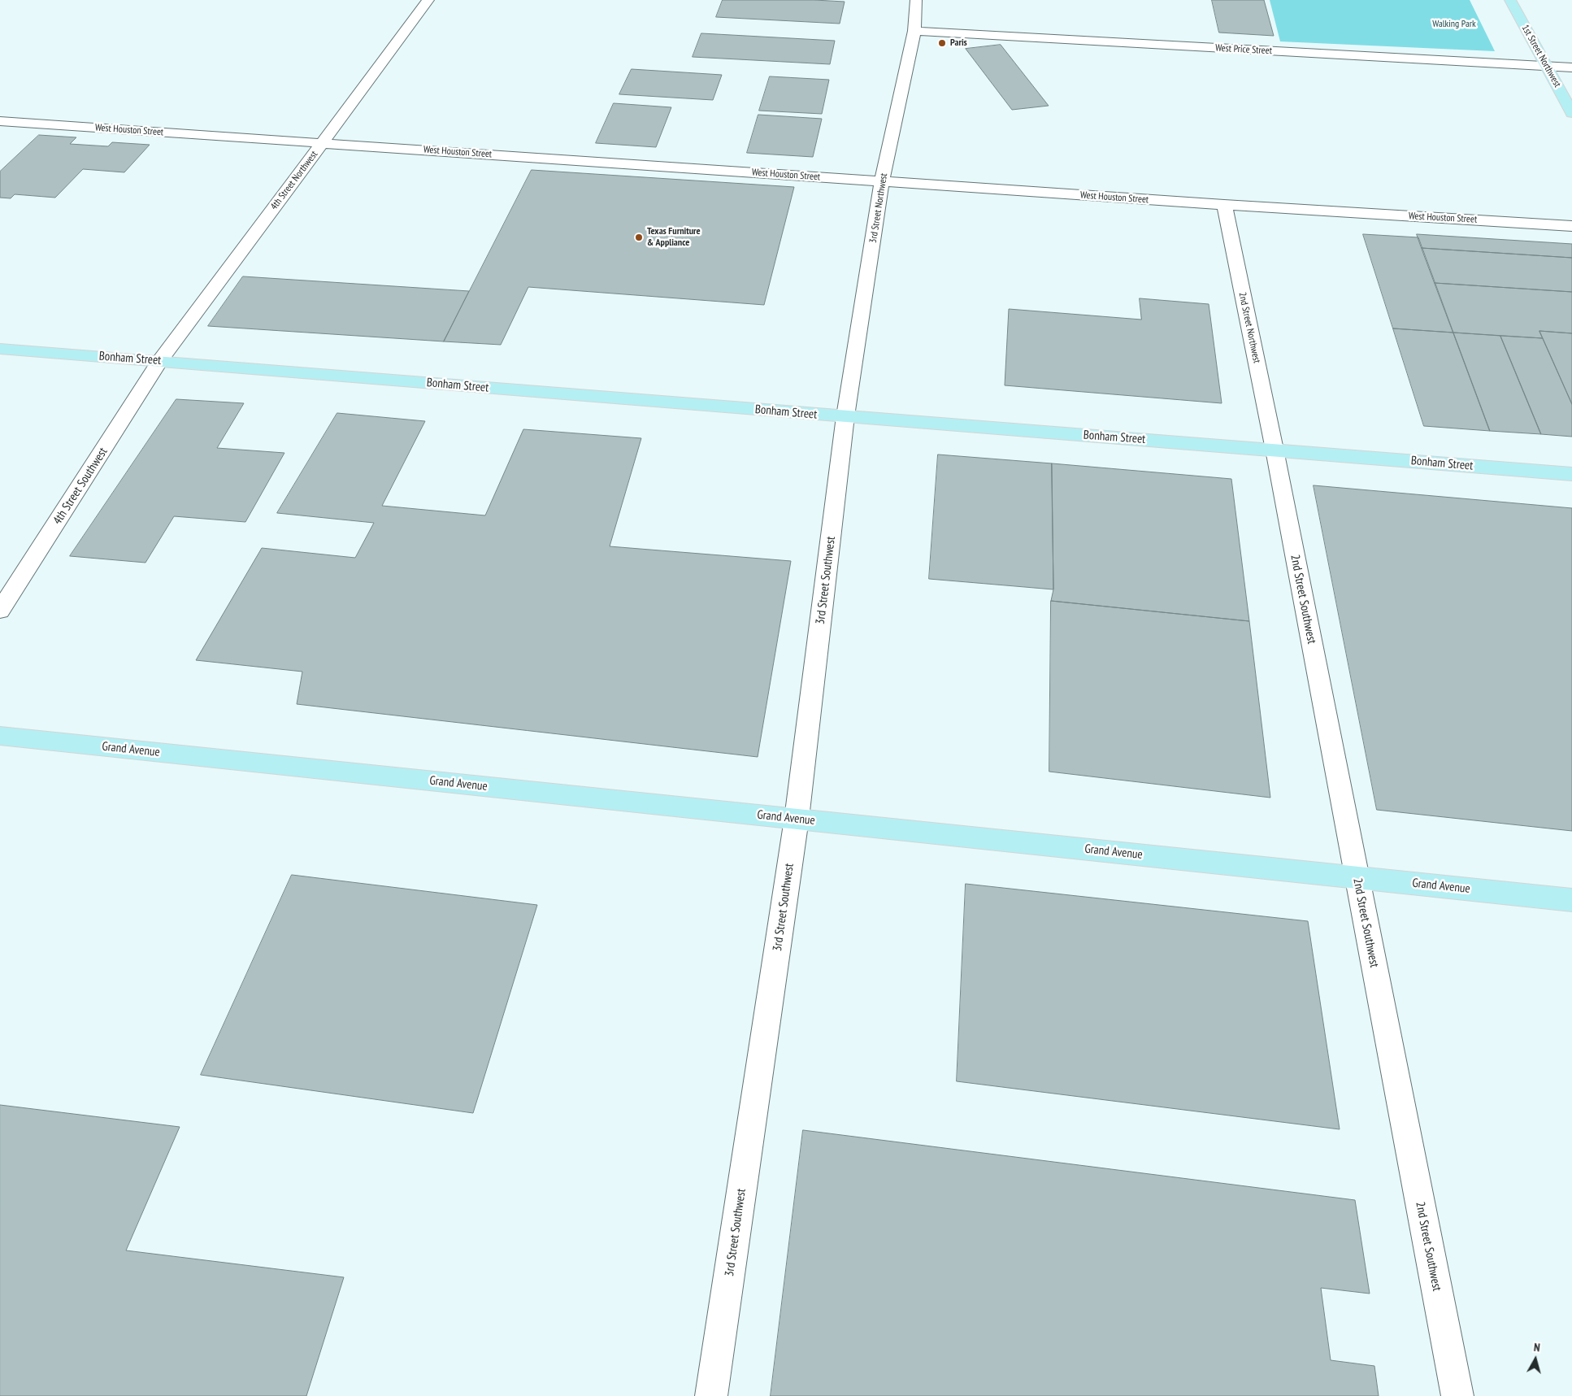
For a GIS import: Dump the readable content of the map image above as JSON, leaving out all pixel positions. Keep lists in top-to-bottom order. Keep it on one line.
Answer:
{"streets":{"main road":["1st Street Northwest","Bonham Street","Grand Avenue"],"street":["West Price Street","West Houston Street","4th Street Northwest","3rd Street Northwest","2nd Street Northwest","4th Street Southwest","3rd Street Southwest","2nd Street Southwest"]},"crossings":[["West Price Street","1st Street Northwest"],["West Price Street","3rd Street Northwest"],["West Houston Street","4th Street Northwest"],["West Houston Street","3rd Street Northwest"],["West Houston Street","2nd Street Northwest"],["4th Street Northwest","Bonham Street"],["4th Street Northwest","4th Street Southwest"],["3rd Street Northwest","Bonham Street"],["3rd Street Northwest","3rd Street Southwest"],["2nd Street Northwest","Bonham Street"],["2nd Street Northwest","2nd Street Southwest"],["Bonham Street","4th Street Southwest"],["Bonham Street","3rd Street Southwest"],["Bonham Street","2nd Street Southwest"],["3rd Street Southwest","Grand Avenue"],["2nd Street Southwest","Grand Avenue"]],"parks":["Walking Park"],"places":["Paris","Texas Furniture & Appliance"],"north":"top"}
